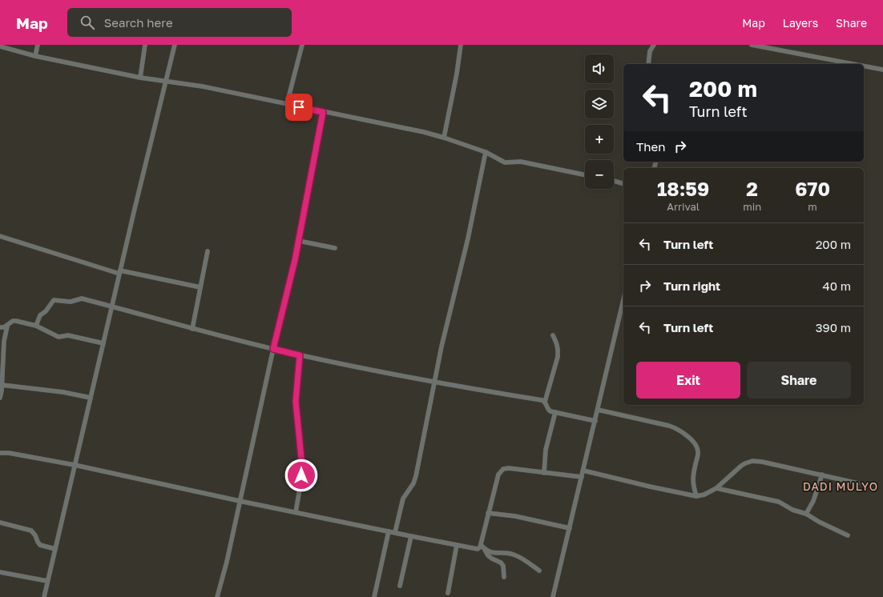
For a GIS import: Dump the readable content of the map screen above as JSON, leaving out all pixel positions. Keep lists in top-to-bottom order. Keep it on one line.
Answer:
{"districts":["DADI MULYO"],"page":{"header":"Map","search":"Search here","nav":["Map","Layers","Share"],"map_buttons":["+","−"],"turn":["200 m","Turn left"],"then":"Then","eta":["18:59","Arrival","2","min","670","m"],"list":[{"name":"Turn left","value":"200 m"},{"name":"Turn right","value":"40 m"},{"name":"Turn left","value":"390 m"}],"buttons":["Exit","Share"]}}
